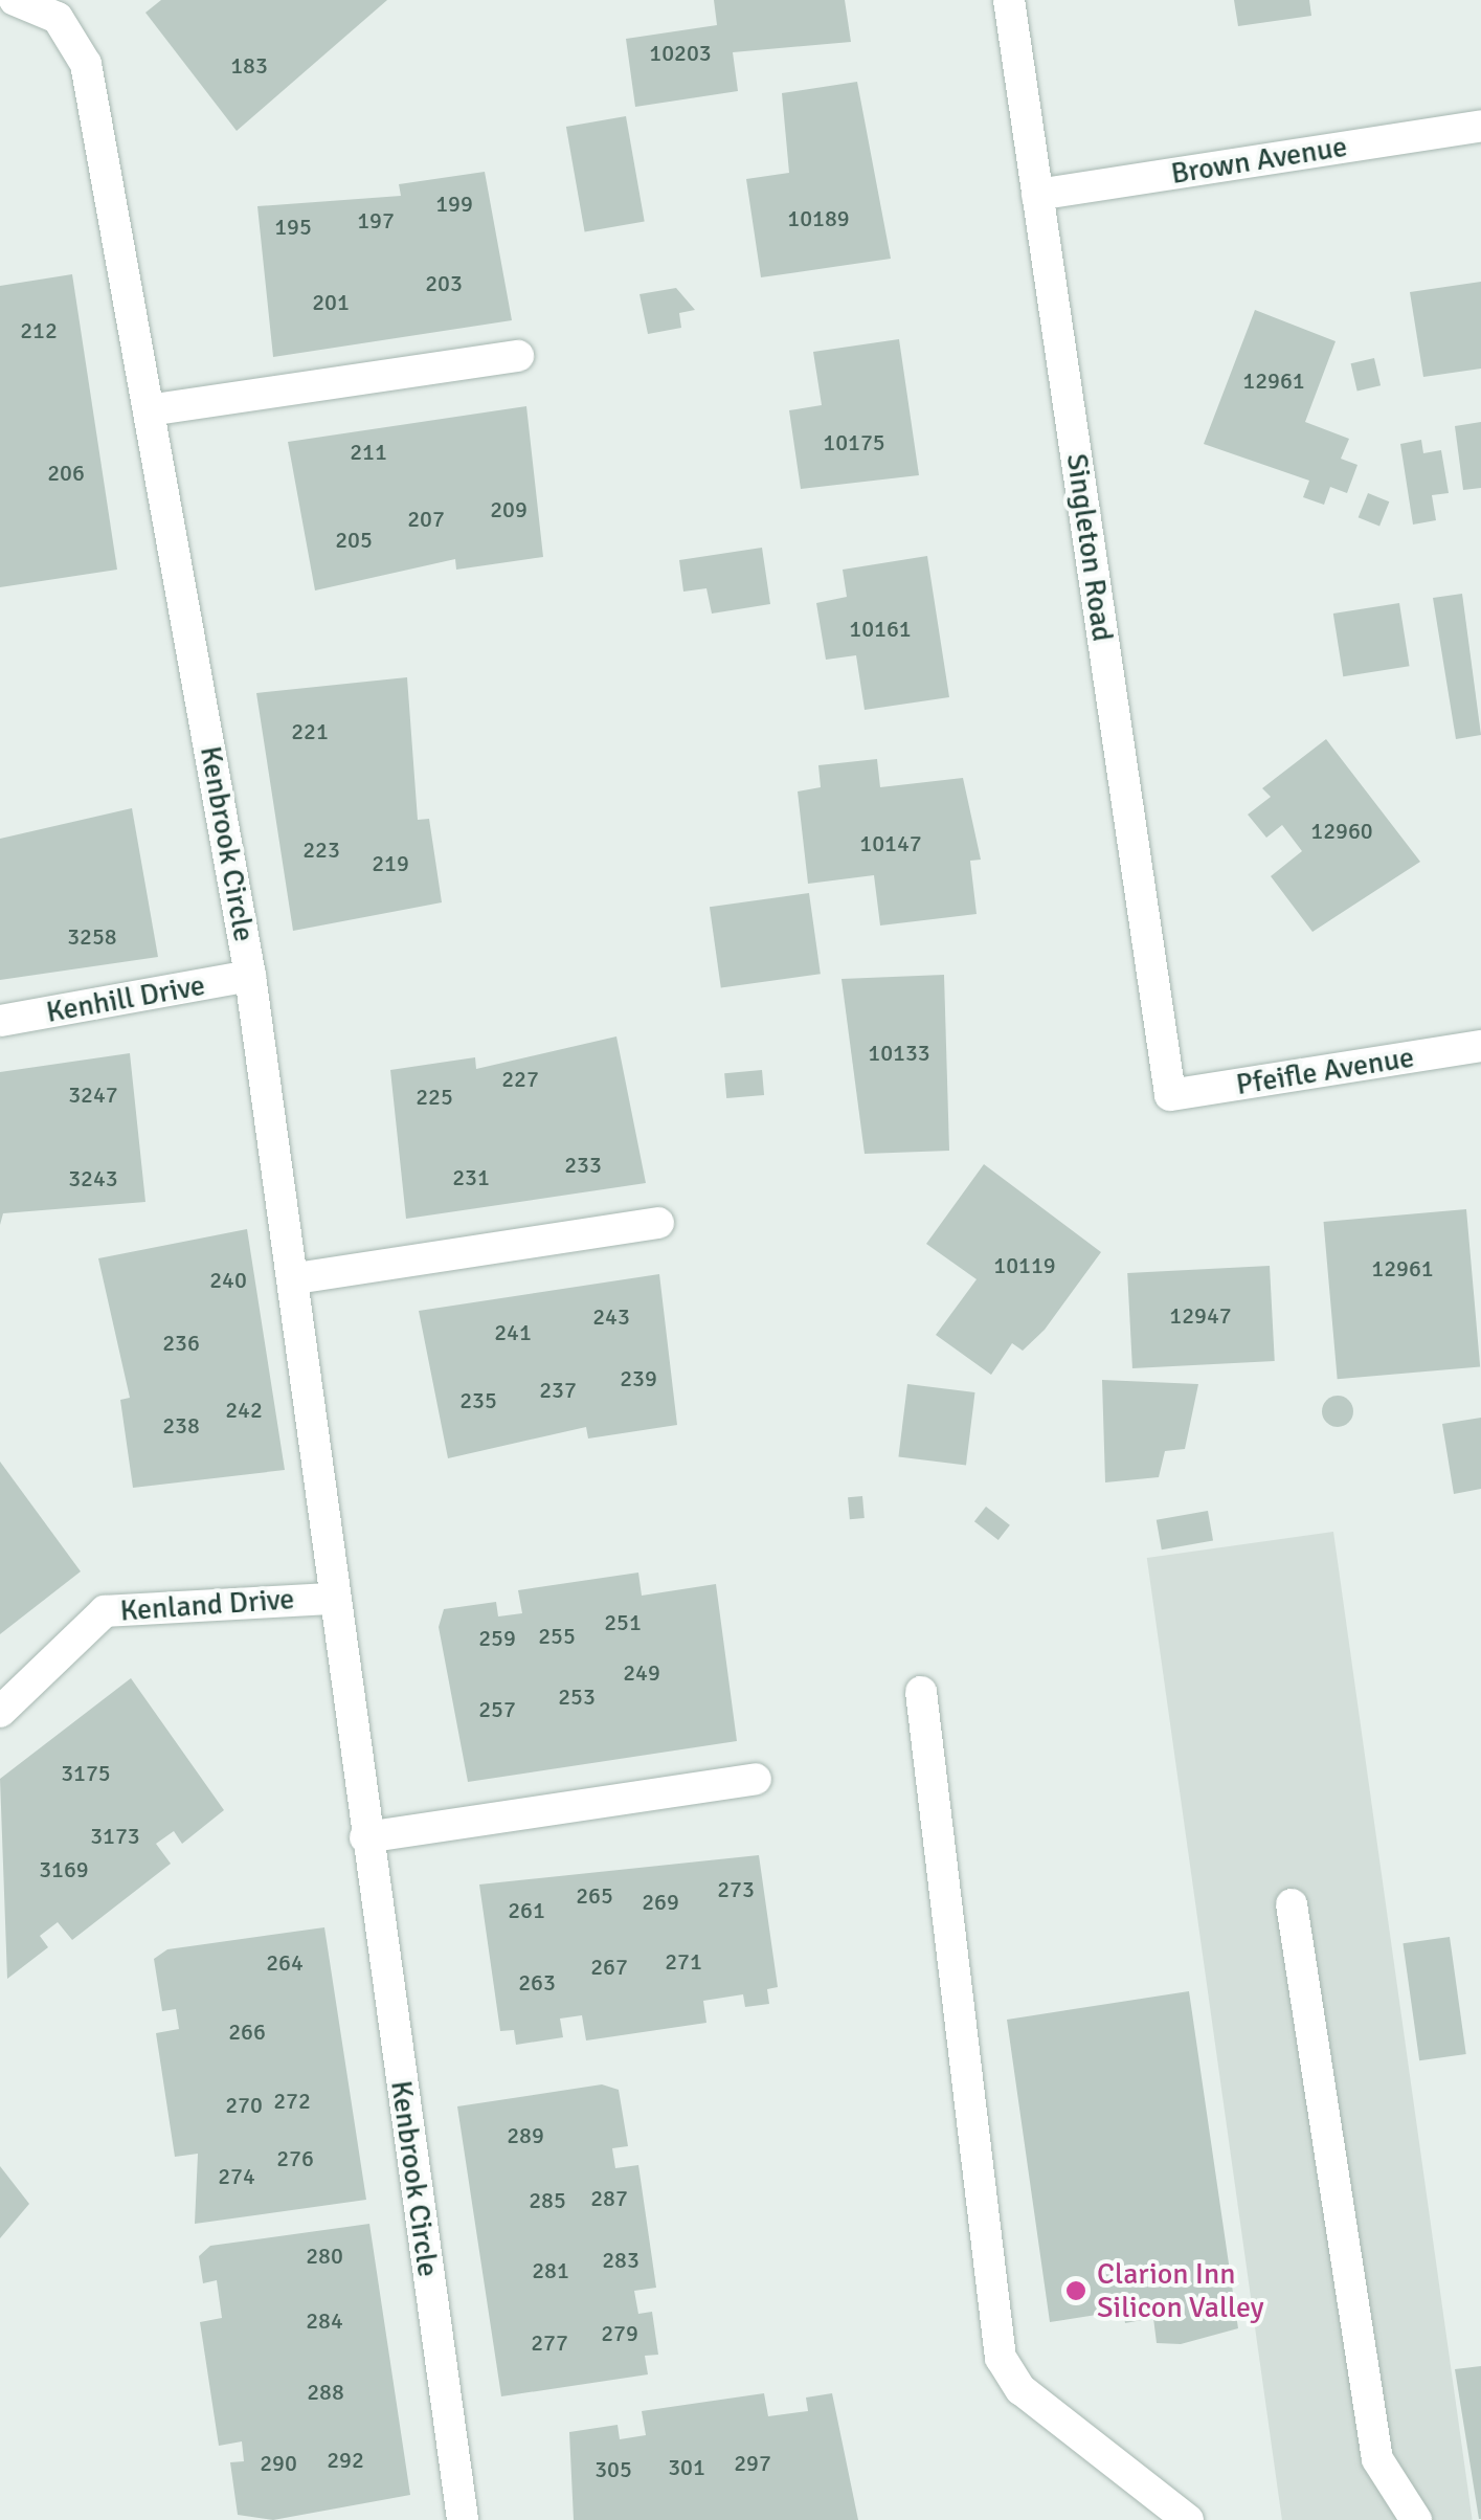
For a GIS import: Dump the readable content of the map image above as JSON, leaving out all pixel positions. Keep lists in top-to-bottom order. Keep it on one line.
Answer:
{"streets":{"street":["Brown Avenue","Singleton Road","Kenbrook Circle","Kenhill Drive","Pfeifle Avenue","Kenland Drive"]},"crossings":[["Brown Avenue","Singleton Road"],["Singleton Road","Pfeifle Avenue"],["Kenbrook Circle","Kenhill Drive"],["Kenbrook Circle","Kenland Drive"]],"places":["Clarion Inn Silicon Valley"],"house_numbers":["10203","183","199","10189","197","195","203","201","212","12961","10175","211","206","209","207","205","10161","221","12960","10147","223","219","3258","10133","227","3247","225","233","231","3243","10119","12961","240","12947","243","241","236","239","237","235","242","238","251","255","259","249","253","257","3175","3173","3169","273","265","269","261","271","264","267","263","266","272","270","289","276","274","287","285","280","283","281","284","279","277","288","292","290","297","301","305"]}
